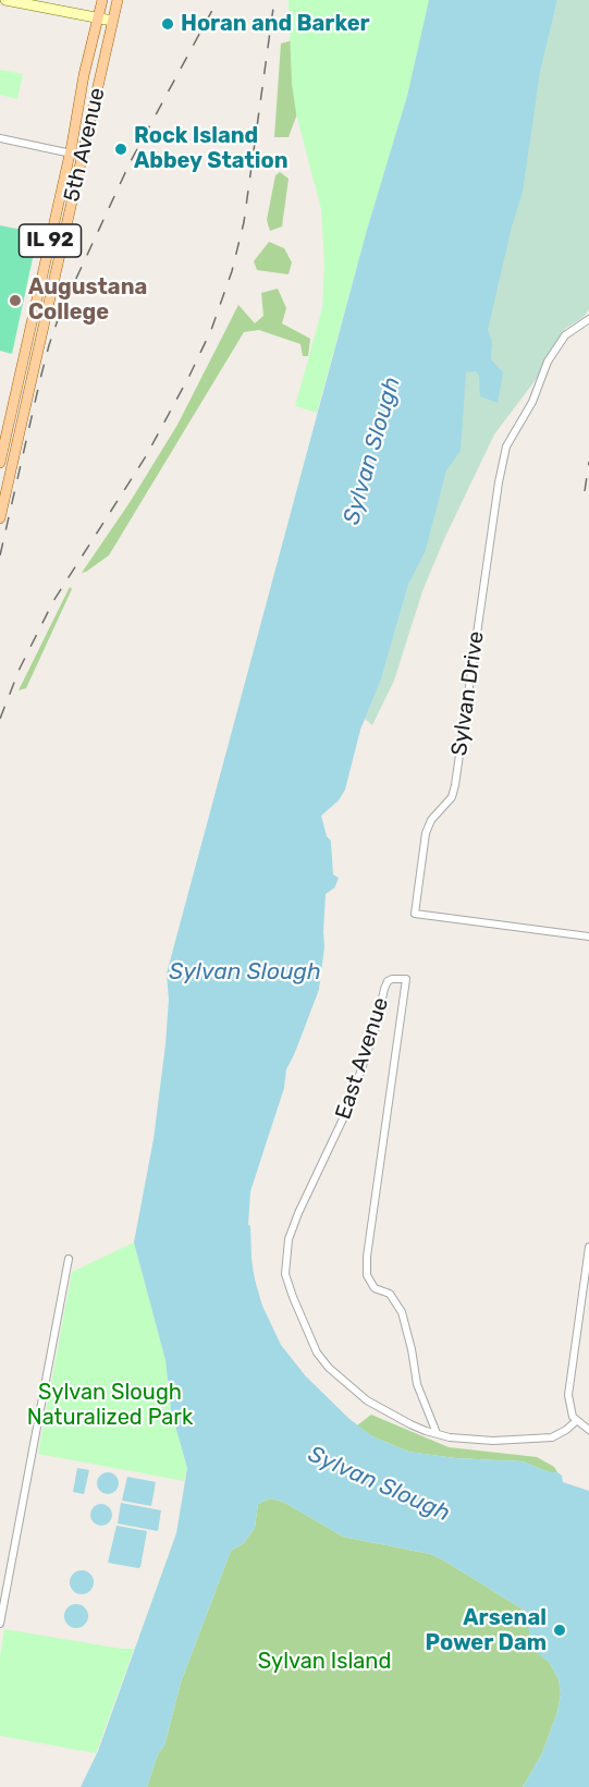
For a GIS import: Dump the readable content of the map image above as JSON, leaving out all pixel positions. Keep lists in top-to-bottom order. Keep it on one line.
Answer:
{"streets":{"main road":["5th Avenue","IL 92"],"street":["Sylvan Drive","East Avenue"]},"water":["Sylvan Slough"],"parks":["Sylvan Slough Naturalized Park","Sylvan Island"],"places":["Horan and Barker","Rock Island Abbey Station","Augustana College","Arsenal Power Dam"]}
